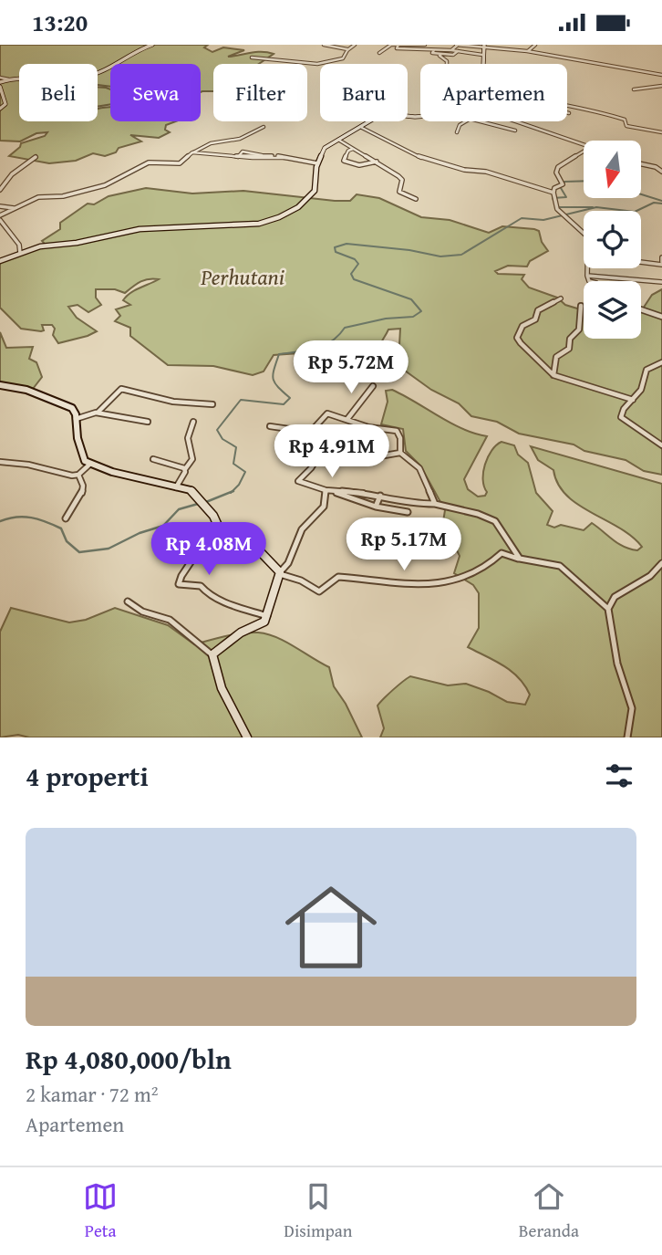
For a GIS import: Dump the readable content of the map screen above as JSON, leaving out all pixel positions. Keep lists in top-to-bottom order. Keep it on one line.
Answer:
{"parks":["Perhutani"],"north":"bottom","page":{"status":"13:20","chip":["Beli","Sewa","Filter","Baru","Apartemen"],"price":["Rp 5.72M","Rp 4.91M","Rp 5.17M","Rp 4.08M"],"heading":"4 properti","list":[{"name":"Rp 4,080,000/bln","note":"2 kamar · 72 m² · Apartemen"}],"tabs":["Peta","Disimpan","Beranda"]}}
